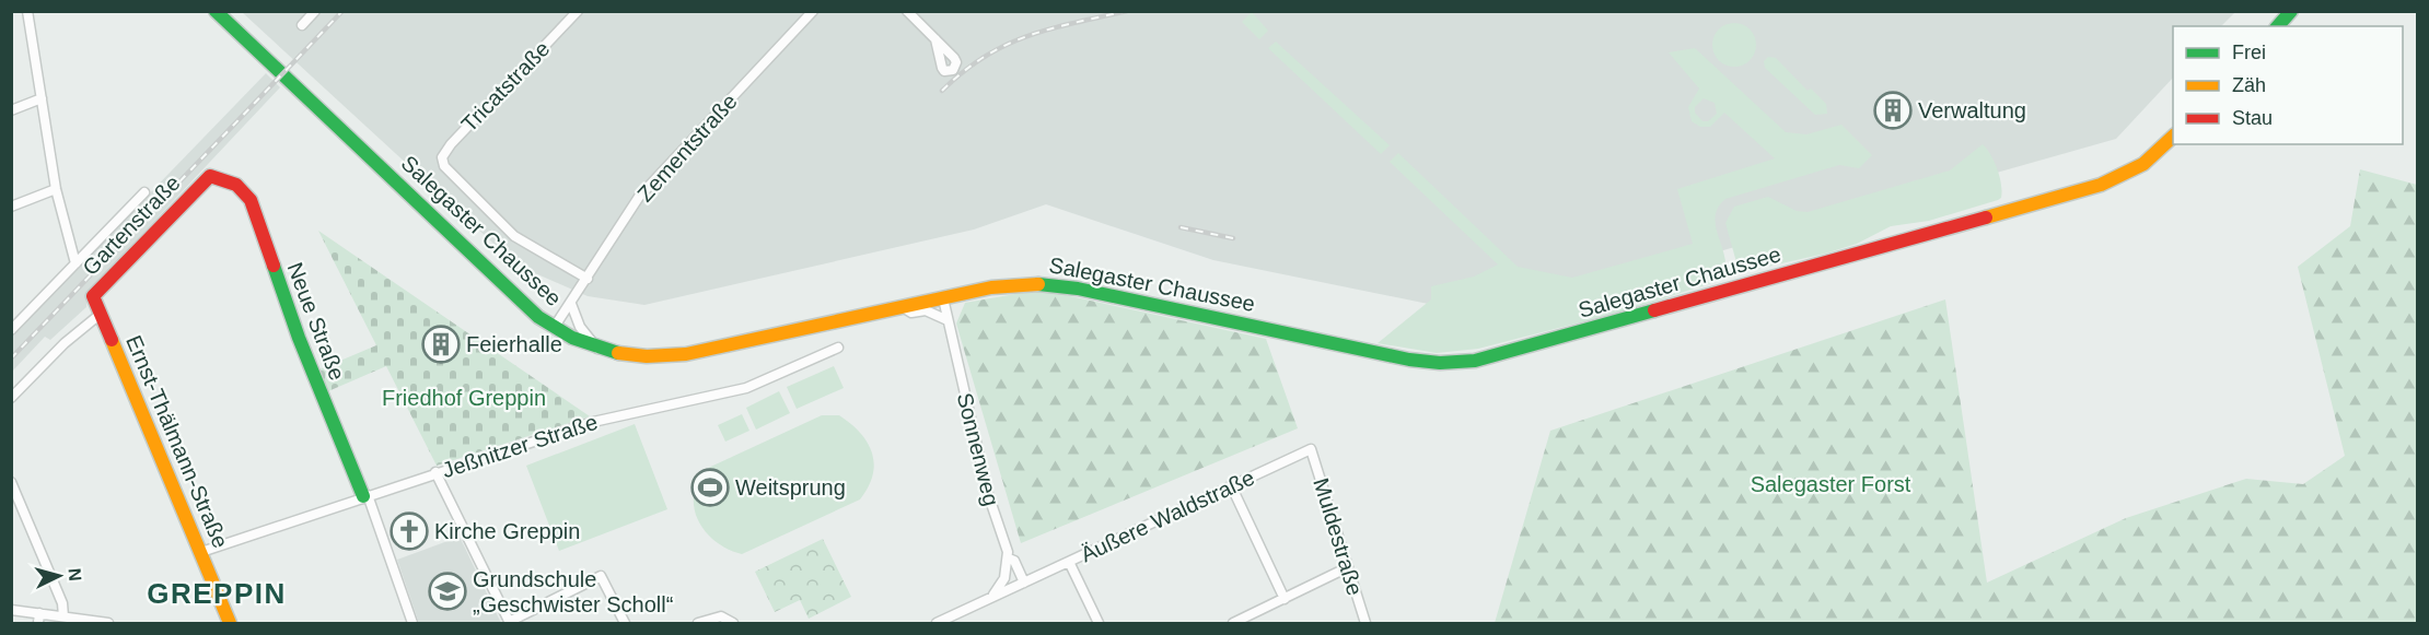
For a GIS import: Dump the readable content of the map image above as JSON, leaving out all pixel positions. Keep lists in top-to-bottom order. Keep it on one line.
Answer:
{"streets":{"main road":["Gartenstraße","Salegaster Chaussee","Neue Straße","Ernst-Thälmann-Straße"],"street":["Tricatstraße","Zementstraße","Jeßnitzer Straße","Sonnenweg","Äußere Waldstraße","Muldestraße"]},"crossings":[["Tricatstraße","Zementstraße"],["Zementstraße","Salegaster Chaussee"],["Gartenstraße","Neue Straße"],["Gartenstraße","Ernst-Thälmann-Straße"],["Salegaster Chaussee","Sonnenweg"],["Neue Straße","Jeßnitzer Straße"],["Ernst-Thälmann-Straße","Jeßnitzer Straße"],["Äußere Waldstraße","Muldestraße"]],"districts":["GREPPIN"],"parks":["Friedhof Greppin","Salegaster Forst"],"places":{"building":["Verwaltung","Feierhalle"],"sports":["Weitsprung"],"church":["Kirche Greppin"],"school or university":["Grundschule „Geschwister Scholl“"]},"legend":["Frei","Zäh","Stau"],"north":"right"}
